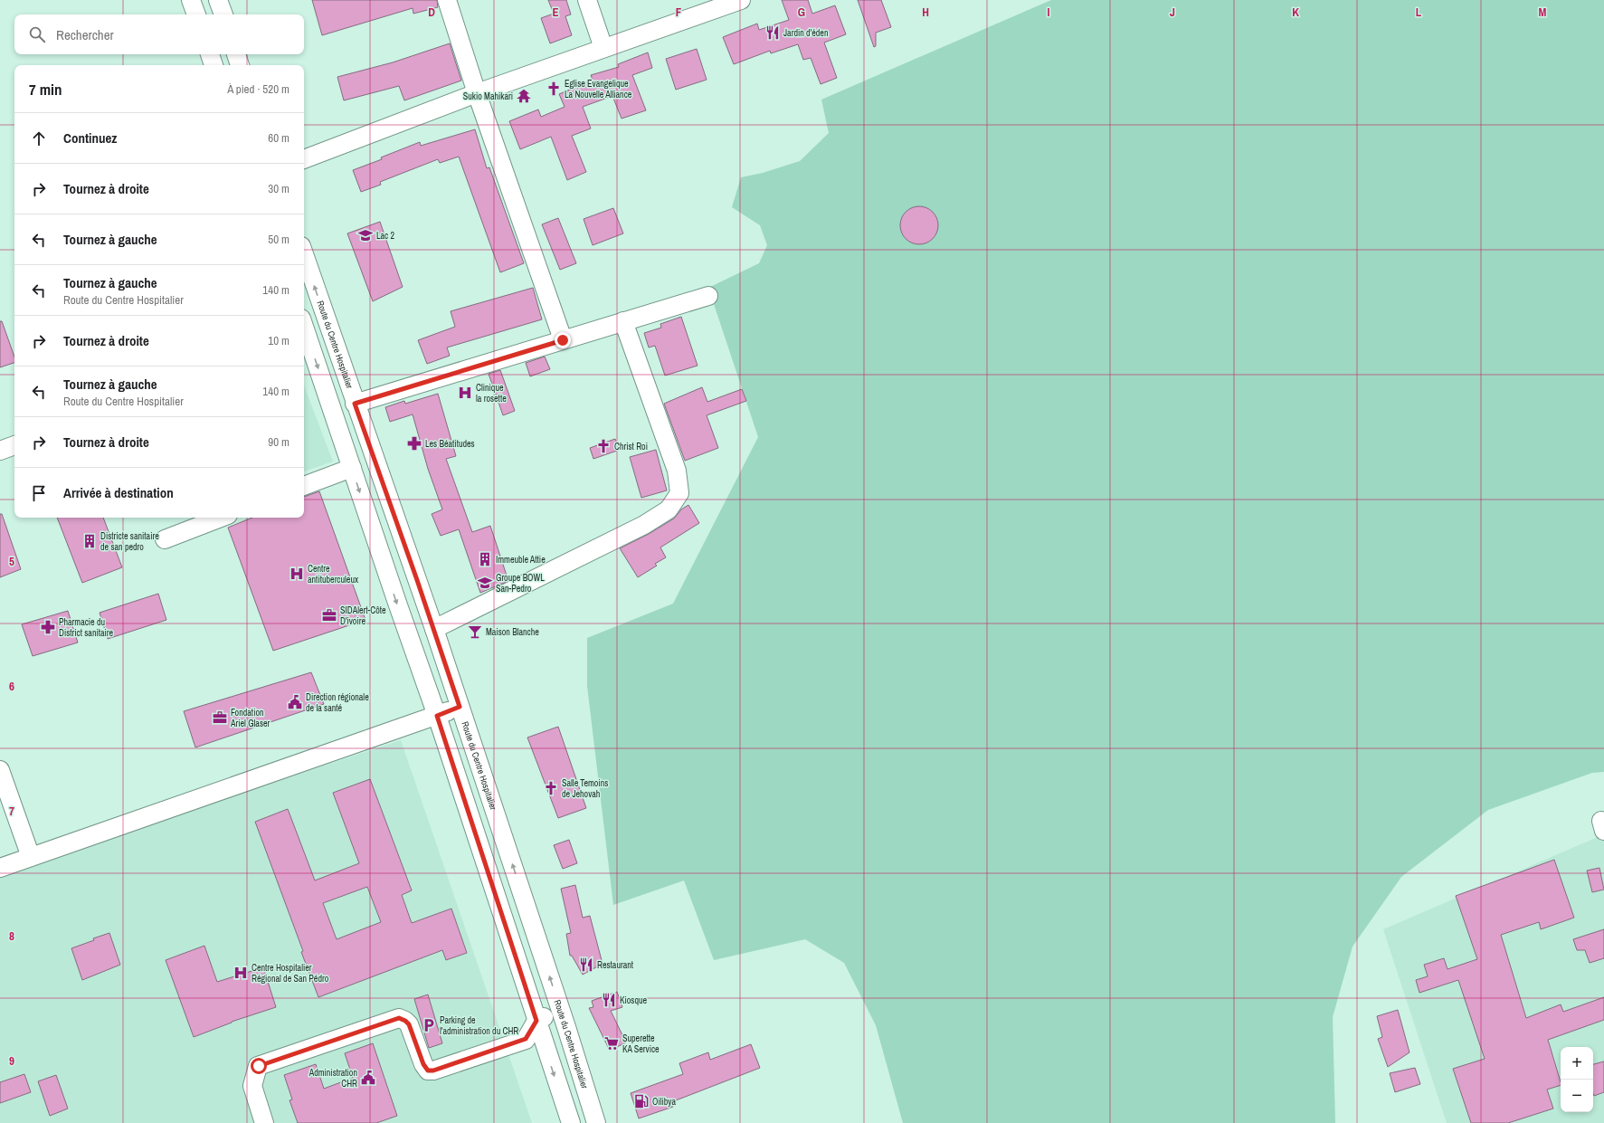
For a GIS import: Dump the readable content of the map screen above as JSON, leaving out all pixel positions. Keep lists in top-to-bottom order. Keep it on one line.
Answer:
{"streets":{"street":["Route du Centre Hospitalier"]},"places":{"restaurant":["Jardin d'éden","Restaurant","Kiosque"],"church":["Eglise Evangelique La Nouvelle Alliance","Christ Roi","Salle Temoins de Jehovah"],"temple":["Sukio Mahikari"],"school or university":["Lac 2","Groupe BOWL San-Pedro"],"hospital":["Clinique la rosette","Centre antituberculeux","Centre Hospitalier Régional de San Pédro"],"pharmacy":["Les Béatitudes","Pharmacie du District sanitaire"],"building":["Districte sanitaire de san pedro","Immeuble Attie"],"office":["SIDAlert-Côte D'ivoire","Fondation Ariel Glaser"],"bar":["Maison Blanche"],"public building":["Direction régionale de la santé","Administration CHR"],"parking":["Parking de l'administration du CHR"],"supermarket":["Superette KA Service"],"fuel station":["Oilibya"]},"page":{"search":"Rechercher","heading":["7 min","À pied · 520 m"],"list":[["Continuez","60 m"],["Tournez à droite","30 m"],["Tournez à gauche","50 m"],["Tournez à gauche","Route du Centre Hospitalier","140 m"],["Tournez à droite","10 m"],["Tournez à gauche","Route du Centre Hospitalier","140 m"],["Tournez à droite","90 m"],"Arrivée à destination"],"map_buttons":["+","−"]},"grid":{"columns":["D","E","F","G","H","I","J","K","L","M"],"rows":["5","6","7","8","9"]}}
